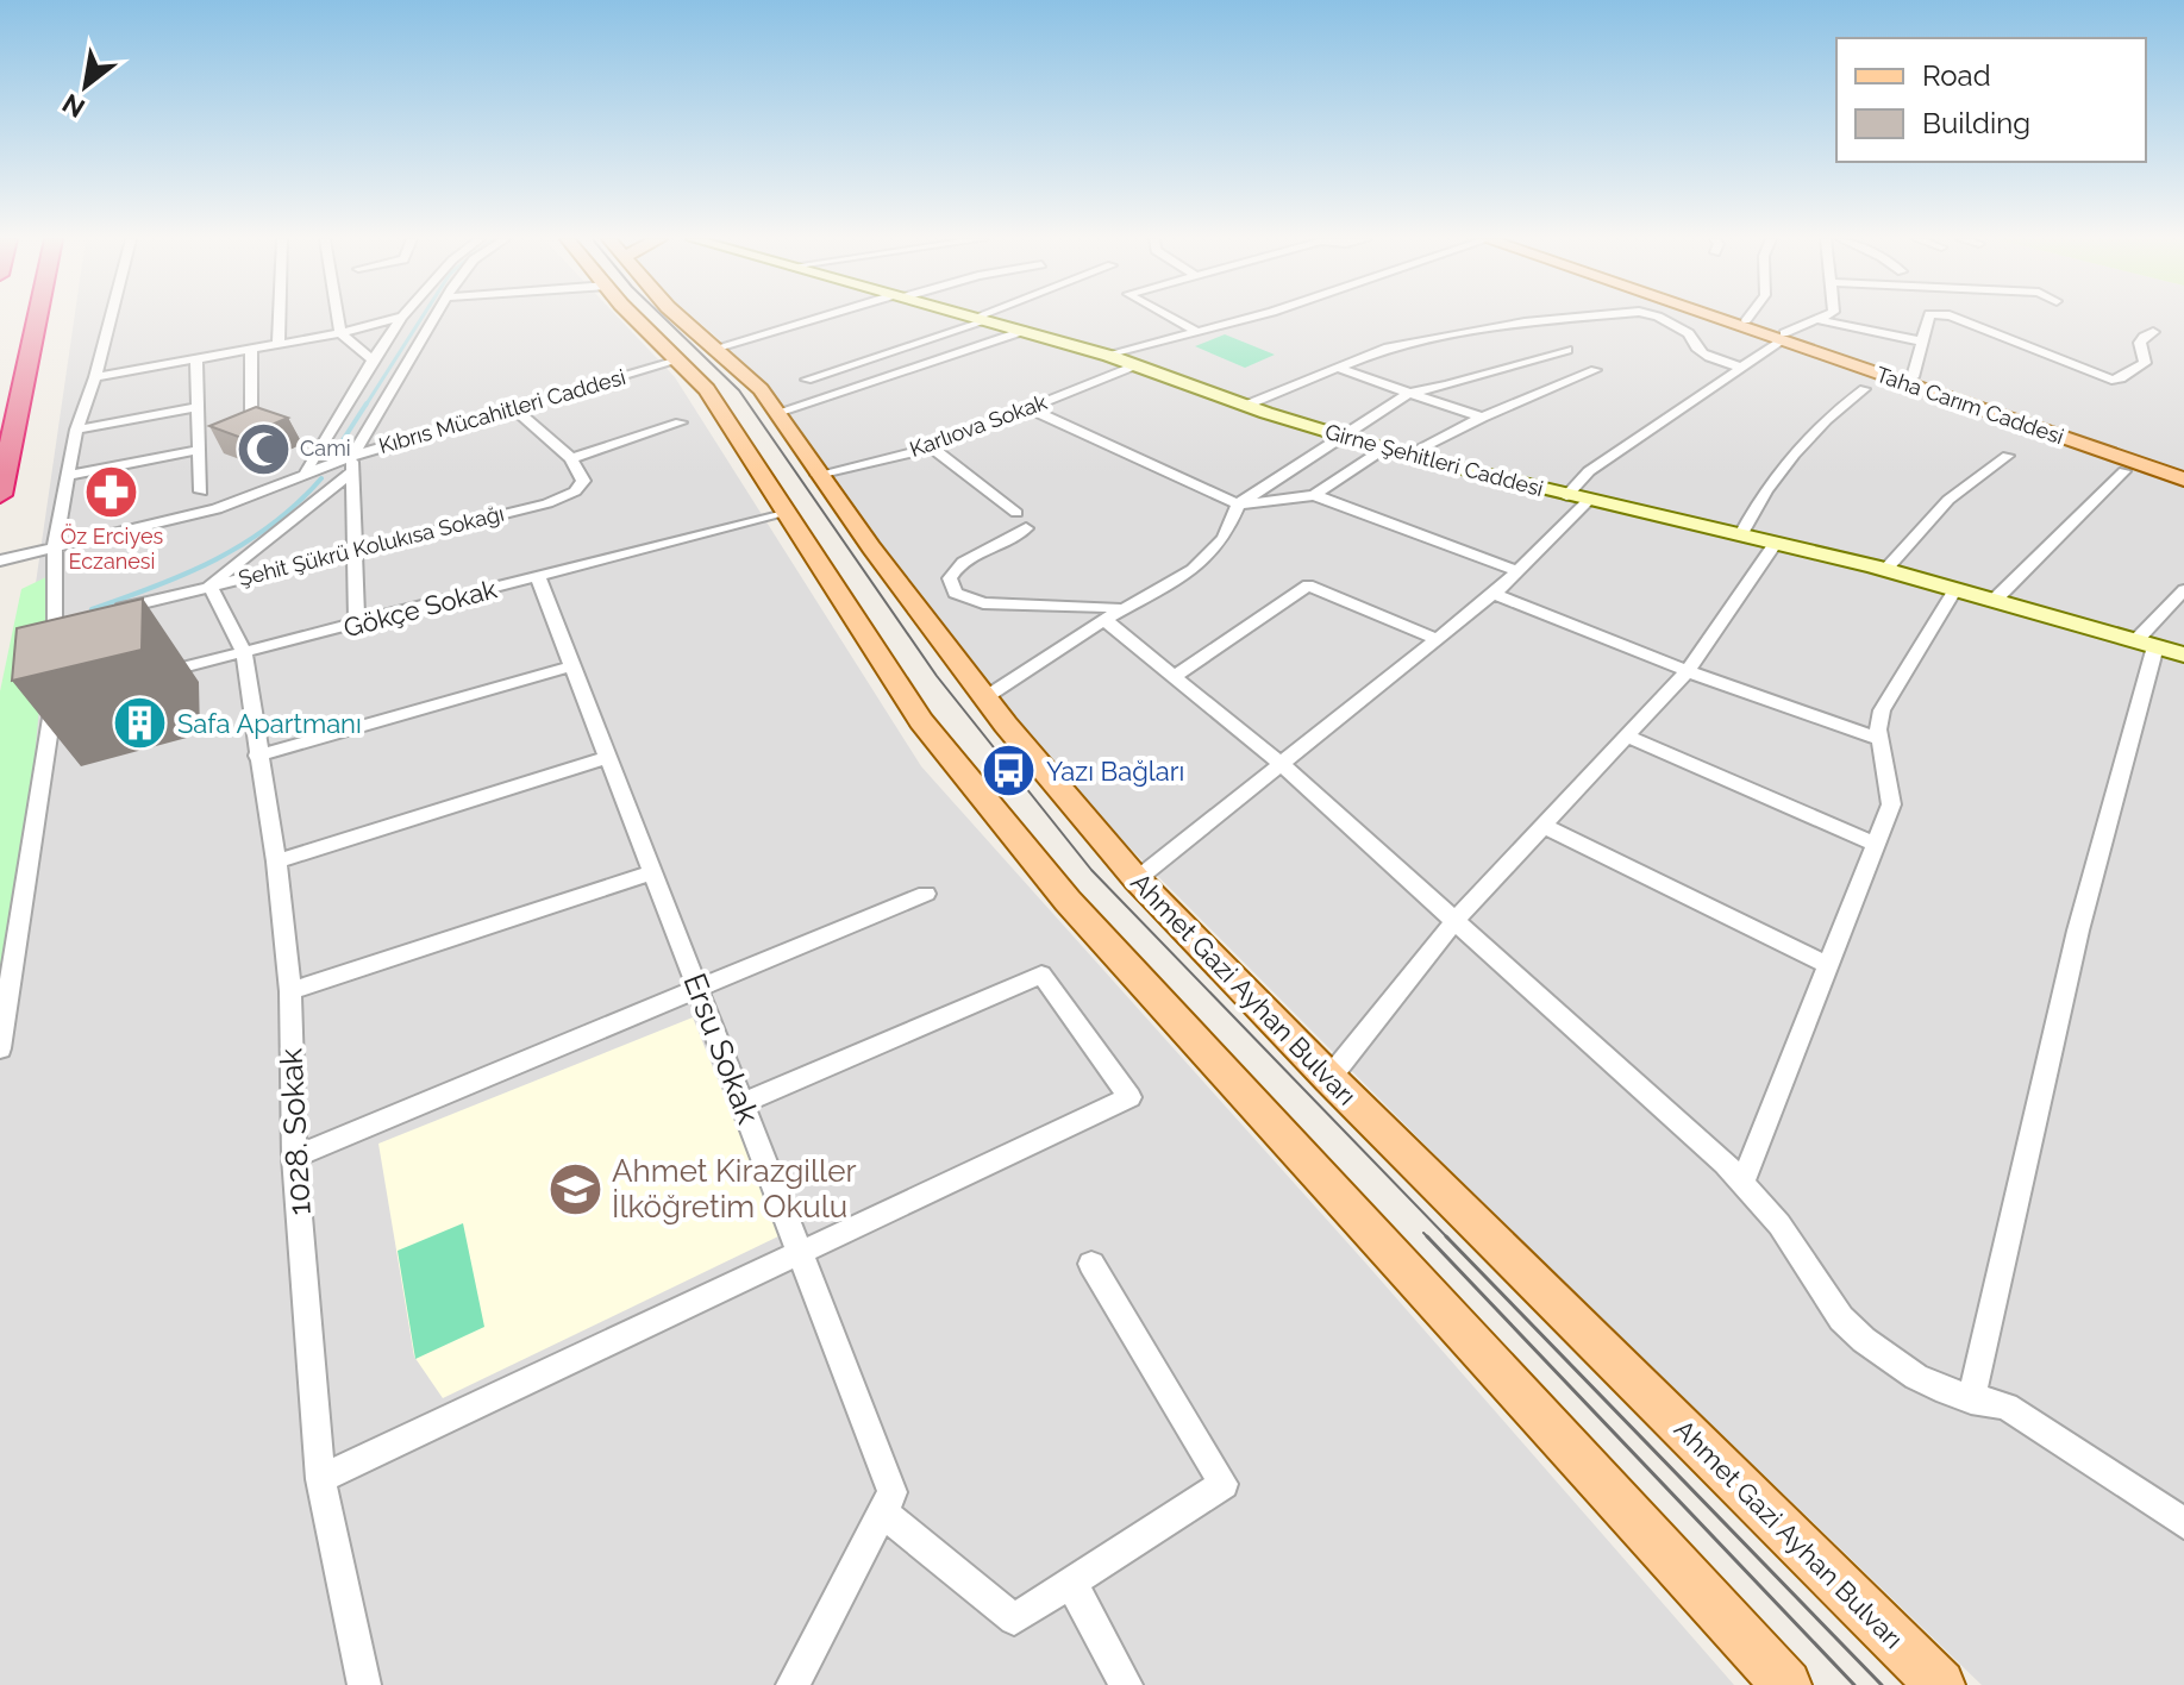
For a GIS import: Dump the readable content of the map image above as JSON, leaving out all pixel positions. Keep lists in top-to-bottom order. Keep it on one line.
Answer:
{"streets":{"main road":["Taha Carım Caddesi","Ahmet Gazi Ayhan Bulvarı"],"street":["Kıbrıs Mücahitleri Caddesi","Karlıova Sokak","Girne Şehitleri Caddesi","Şehit Şükrü Kolukısa Sokağı","Gökçe Sokak","Ersu Sokak","1028. Sokak"]},"crossings":[["Karlıova Sokak","Girne Şehitleri Caddesi"],["Karlıova Sokak","Ahmet Gazi Ayhan Bulvarı"],["Şehit Şükrü Kolukısa Sokağı","1028. Sokak"],["Gökçe Sokak","Ersu Sokak"],["Gökçe Sokak","1028. Sokak"]],"places":{"mosque":["Cami"],"pharmacy":["Öz Erciyes Eczanesi"],"building":["Safa Apartmanı"],"bus stop":["Yazı Bağları"],"school or university":["Ahmet Kirazgiller İlköğretim Okulu"]},"legend":["Road","Building"],"north":"bottom left"}
